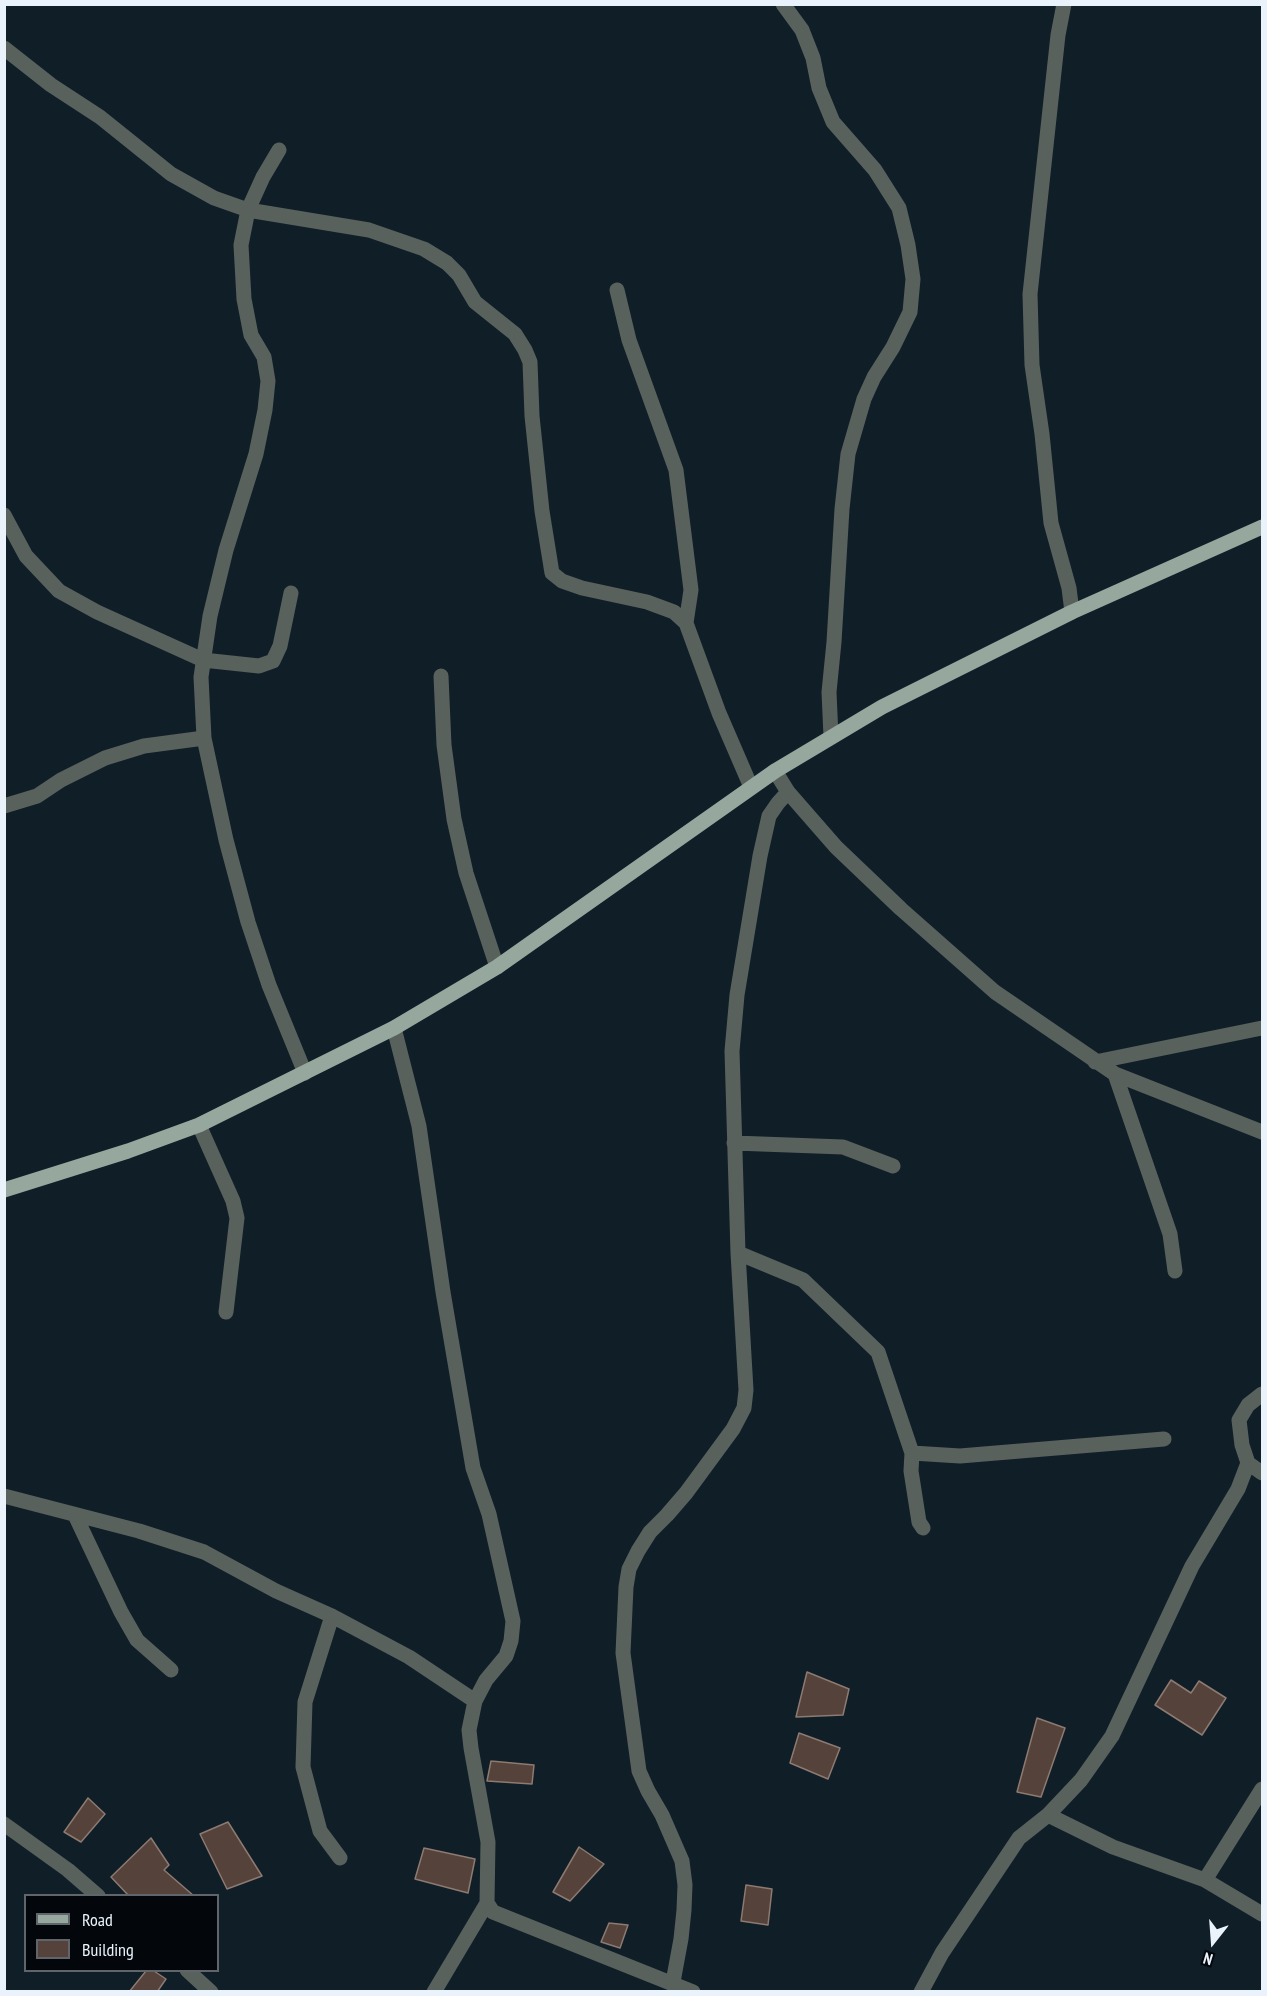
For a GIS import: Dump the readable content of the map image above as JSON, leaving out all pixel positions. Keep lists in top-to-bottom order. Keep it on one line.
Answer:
{"legend":["Road","Building"],"north":"bottom"}
